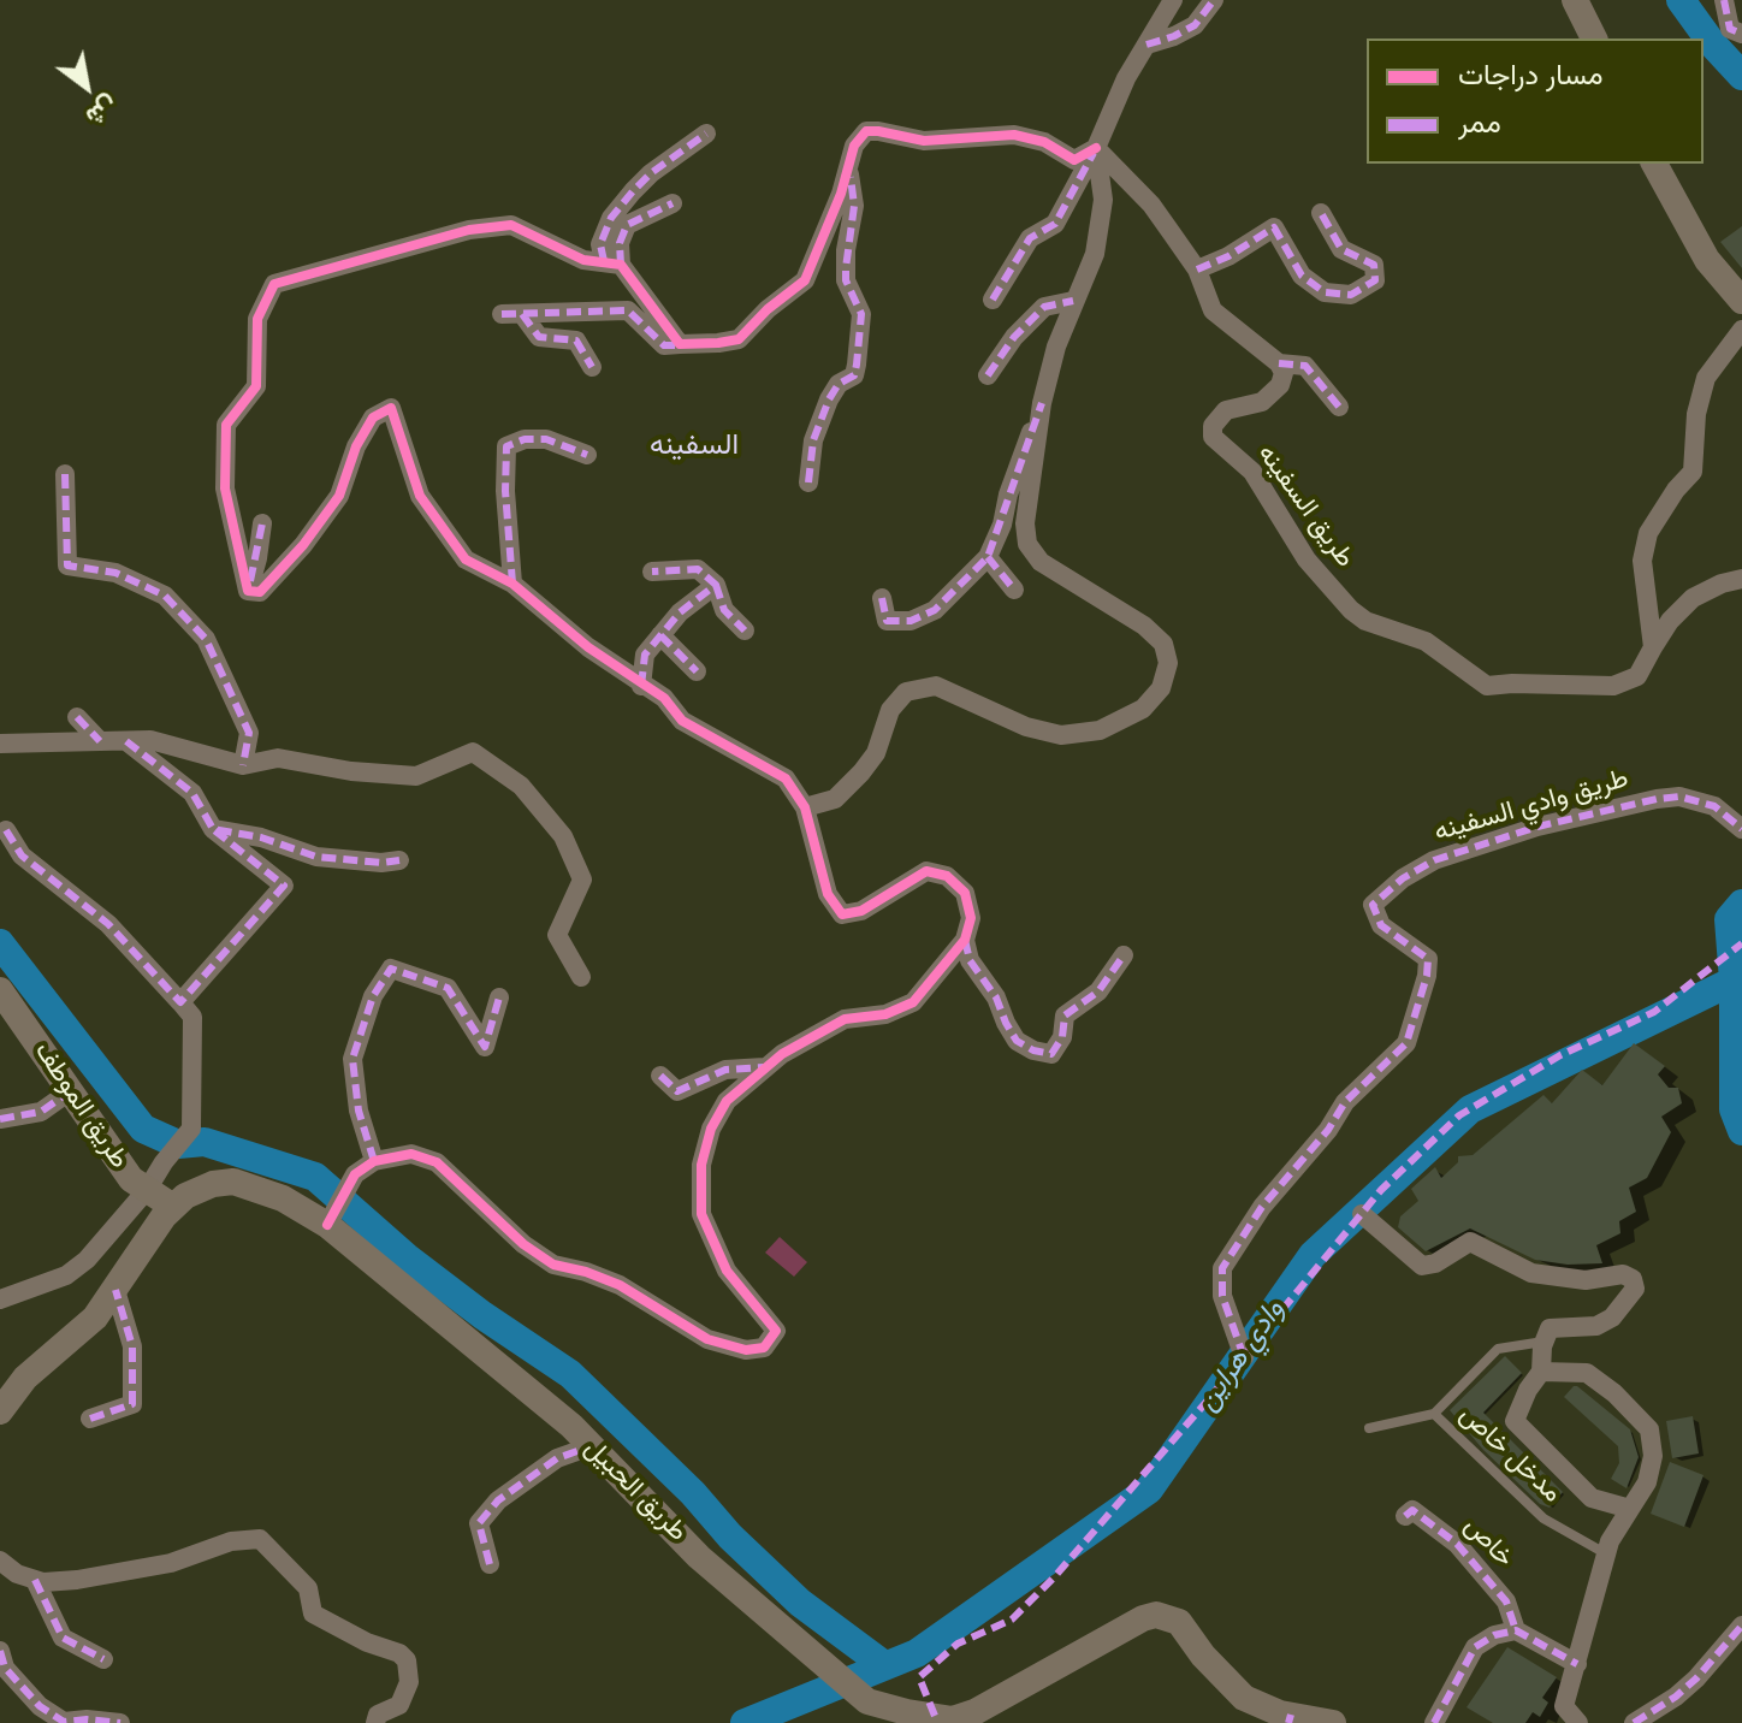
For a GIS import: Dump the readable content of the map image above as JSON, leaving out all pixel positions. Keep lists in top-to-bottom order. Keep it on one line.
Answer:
{"streets":{"street":["طريق السفينه","طريق وادي السفينه","طريق الموطف","طريق الحبيل","خاص"],"lane":["مدخل خاص"]},"crossings":[["طريق الموطف","طريق الحبيل"]],"districts":["السفينه"],"water":["وادي هراين"],"legend":["مسار دراجات","ممر"],"north":"bottom right"}
